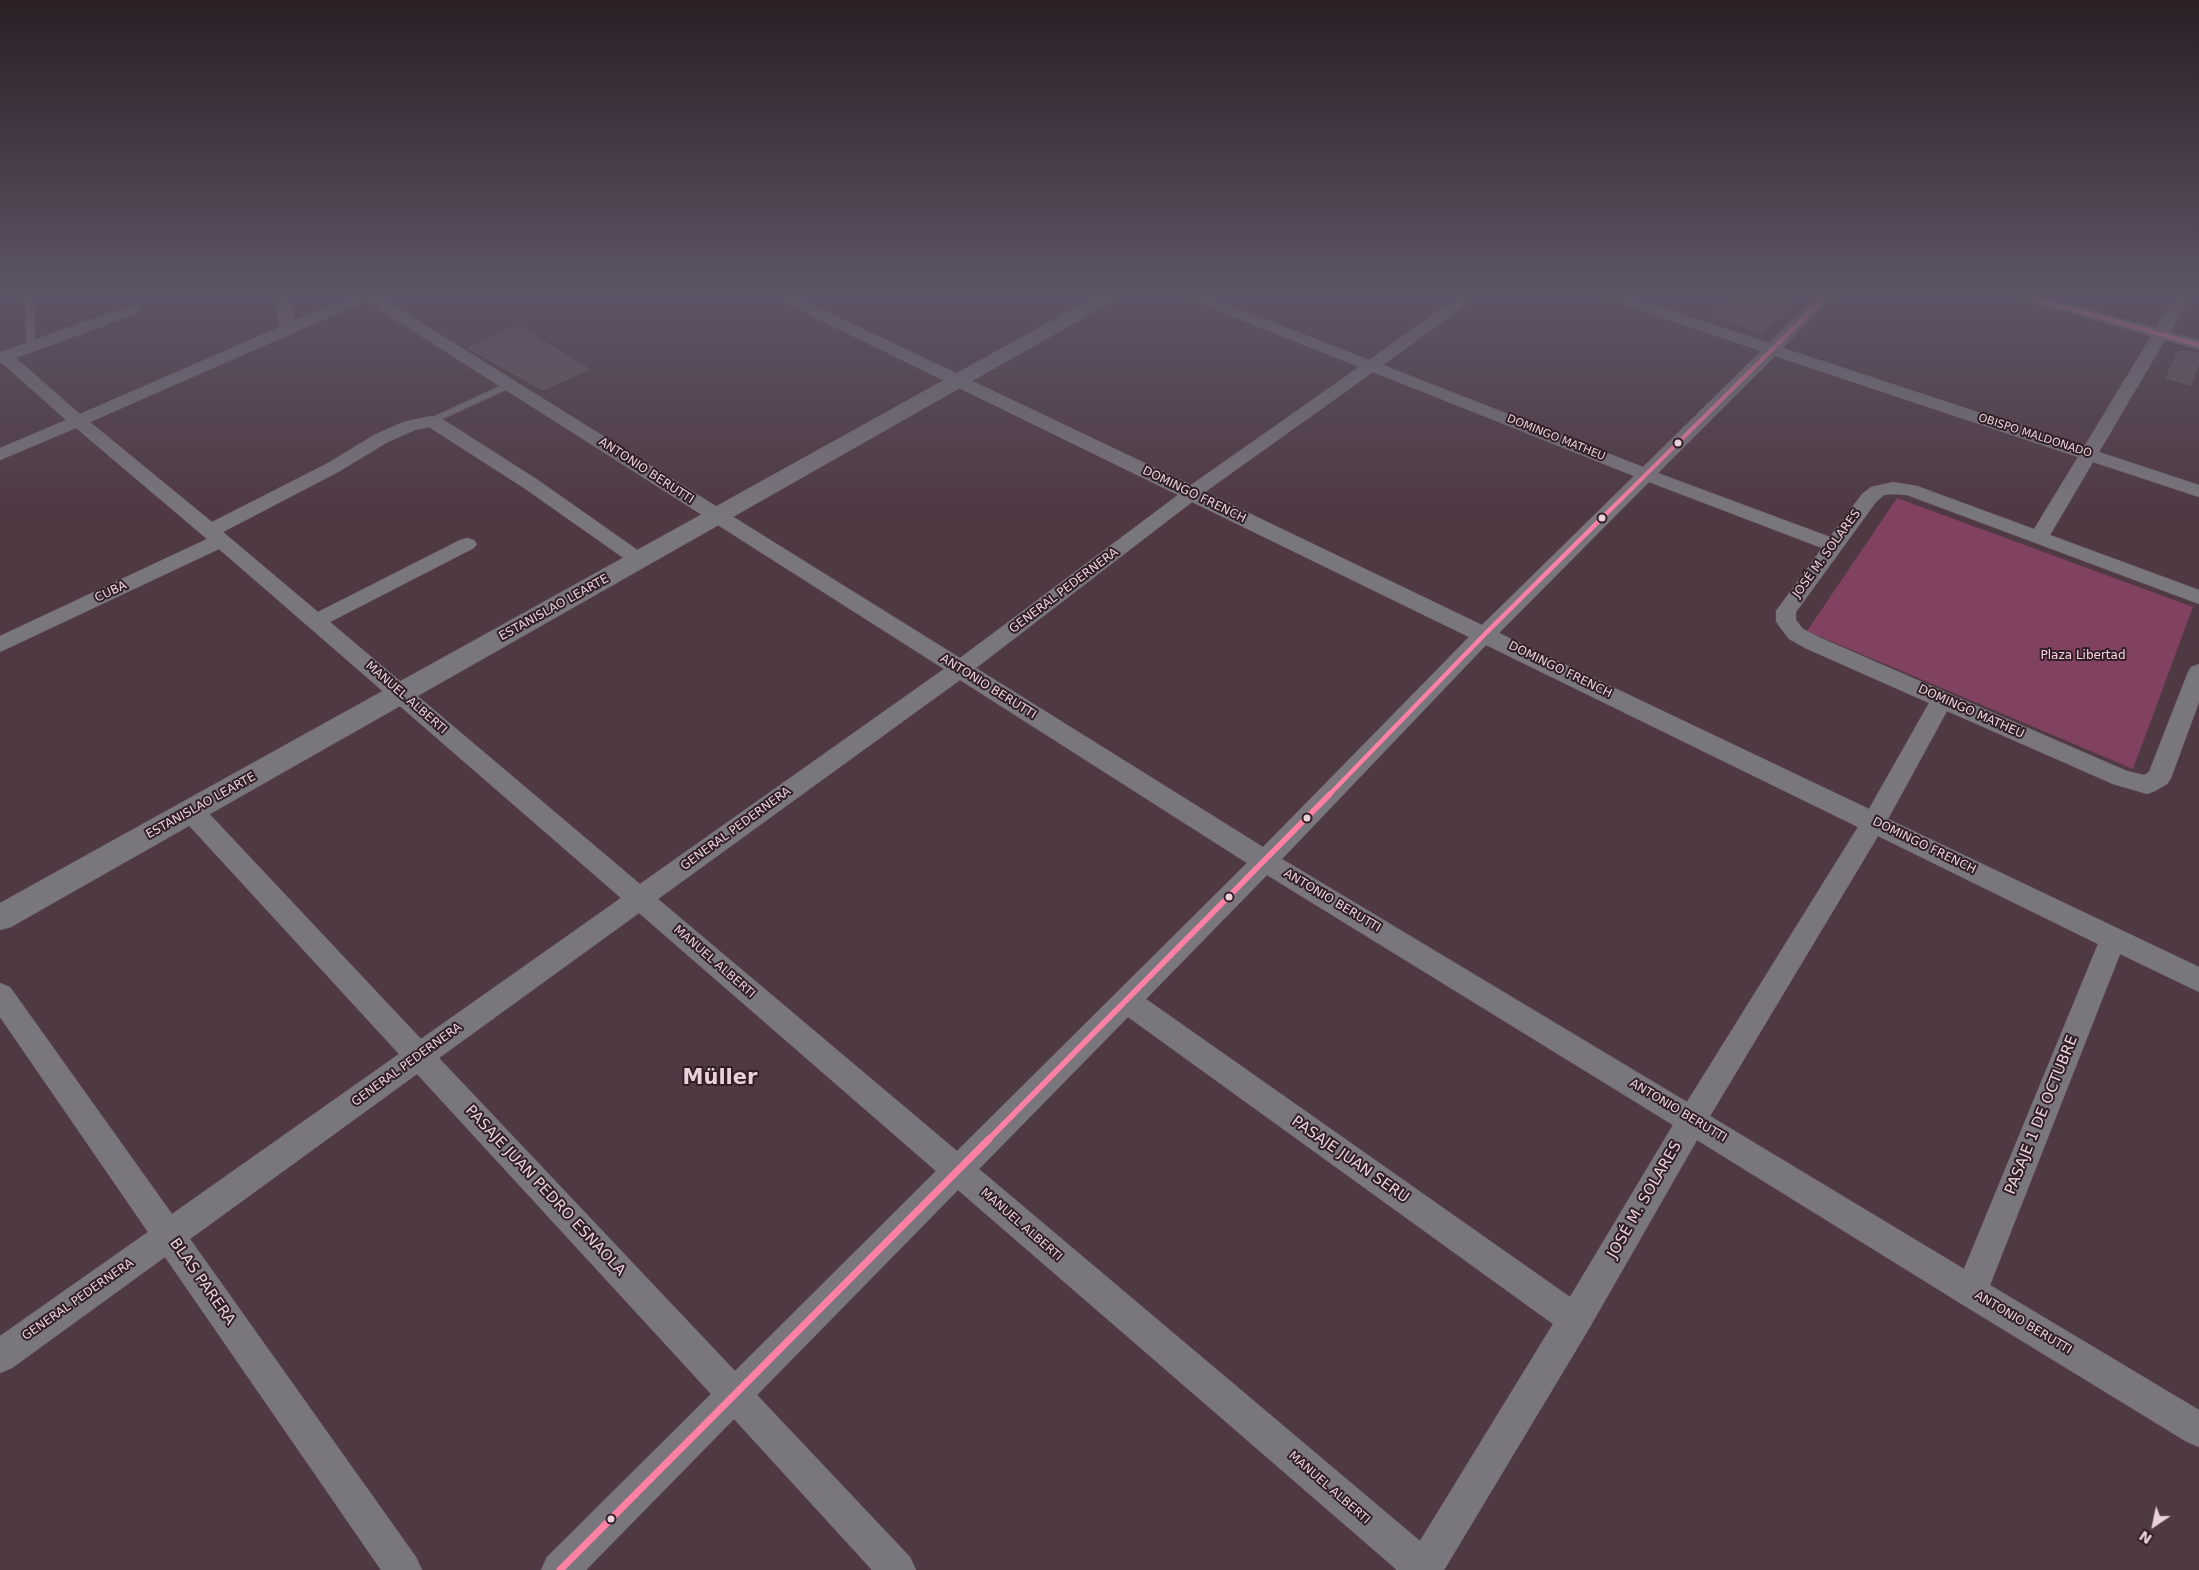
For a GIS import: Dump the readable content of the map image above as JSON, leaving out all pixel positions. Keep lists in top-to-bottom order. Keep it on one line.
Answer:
{"streets":{"street":["OBISPO MALDONADO","DOMINGO MATHEU","ANTONIO BERUTTI","DOMINGO FRENCH","JOSÉ M. SOLARES","GENERAL PEDERNERA","CUBA","ESTANISLAO LEARTE","MANUEL ALBERTI","PASAJE 1 DE OCTUBRE","PASAJE JUAN SERU","PASAJE JUAN PEDRO ESNAOLA","BLAS PARERA"]},"crossings":[["DOMINGO MATHEU","JOSÉ M. SOLARES"],["ANTONIO BERUTTI","JOSÉ M. SOLARES"],["ANTONIO BERUTTI","GENERAL PEDERNERA"],["ANTONIO BERUTTI","ESTANISLAO LEARTE"],["ANTONIO BERUTTI","PASAJE 1 DE OCTUBRE"],["DOMINGO FRENCH","JOSÉ M. SOLARES"],["DOMINGO FRENCH","GENERAL PEDERNERA"],["DOMINGO FRENCH","ESTANISLAO LEARTE"],["DOMINGO FRENCH","PASAJE 1 DE OCTUBRE"],["JOSÉ M. SOLARES","MANUEL ALBERTI"],["JOSÉ M. SOLARES","PASAJE JUAN SERU"],["GENERAL PEDERNERA","MANUEL ALBERTI"],["GENERAL PEDERNERA","PASAJE JUAN PEDRO ESNAOLA"],["GENERAL PEDERNERA","BLAS PARERA"],["CUBA","MANUEL ALBERTI"],["ESTANISLAO LEARTE","MANUEL ALBERTI"],["ESTANISLAO LEARTE","PASAJE JUAN PEDRO ESNAOLA"]],"districts":["Müller"],"parks":["Plaza Libertad"],"north":"bottom left"}
